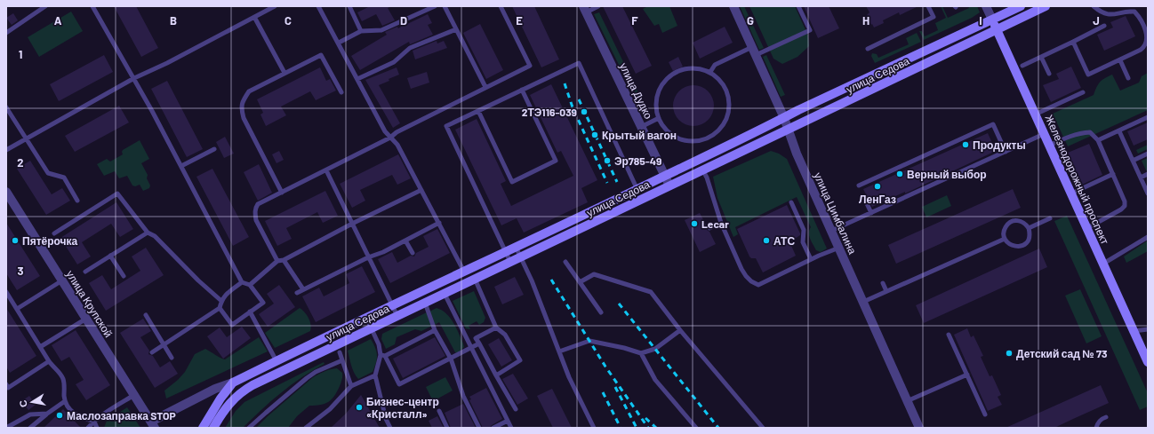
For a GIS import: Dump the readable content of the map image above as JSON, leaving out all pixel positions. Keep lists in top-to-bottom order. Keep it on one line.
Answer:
{"streets":{"main road":["улица Седова","Железнодорожный проспект"],"street":["улица Дудко","улица Цимбалина","улица Крупской"]},"crossings":[["улица Седова","улица Дудко"],["улица Седова","Железнодорожный проспект"],["улица Седова","улица Цимбалина"],["улица Седова","улица Крупской"]],"places":["2ТЭ116-039","Крытый вагон","Продукты","Эр785-49","Верный выбор","ЛенГаз","Lecar","Пятёрочка","АТС","Детский сад № 73","Бизнес-центр «Кристалл»","Маслозаправка STOP"],"north":"left","grid":{"columns":["A","B","C","D","E","F","G","H","I","J"],"rows":["1","2","3"]}}
